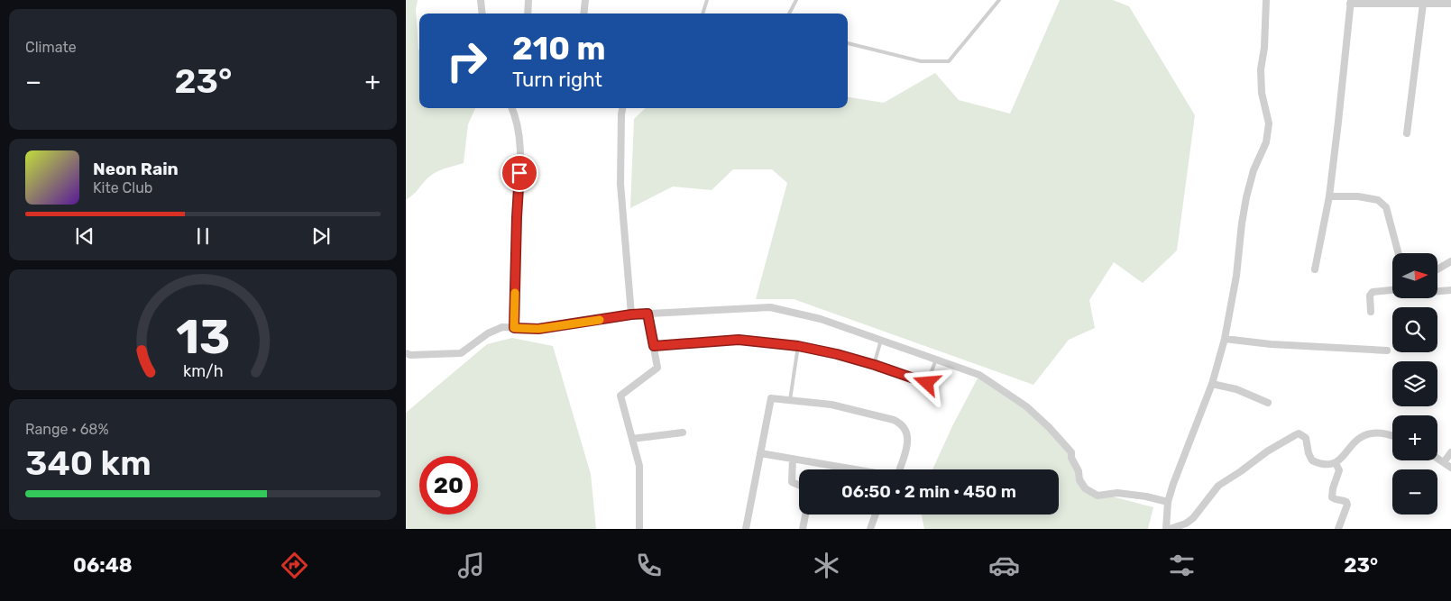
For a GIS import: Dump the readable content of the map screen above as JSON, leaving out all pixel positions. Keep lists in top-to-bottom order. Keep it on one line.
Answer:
{"north":"right","page":{"tile":["Climate",["Range · 68%","340 km"]],"turn":["210 m","Turn right"],"heat":["−","23°","+"],"song":["Neon Rain","Kite Club"],"map_buttons":["+","−"],"limit":"20","trip":"06:50 · 2 min · 450 m","tabs":["06:48","23°"],"gauge":["13","km/h"]}}
